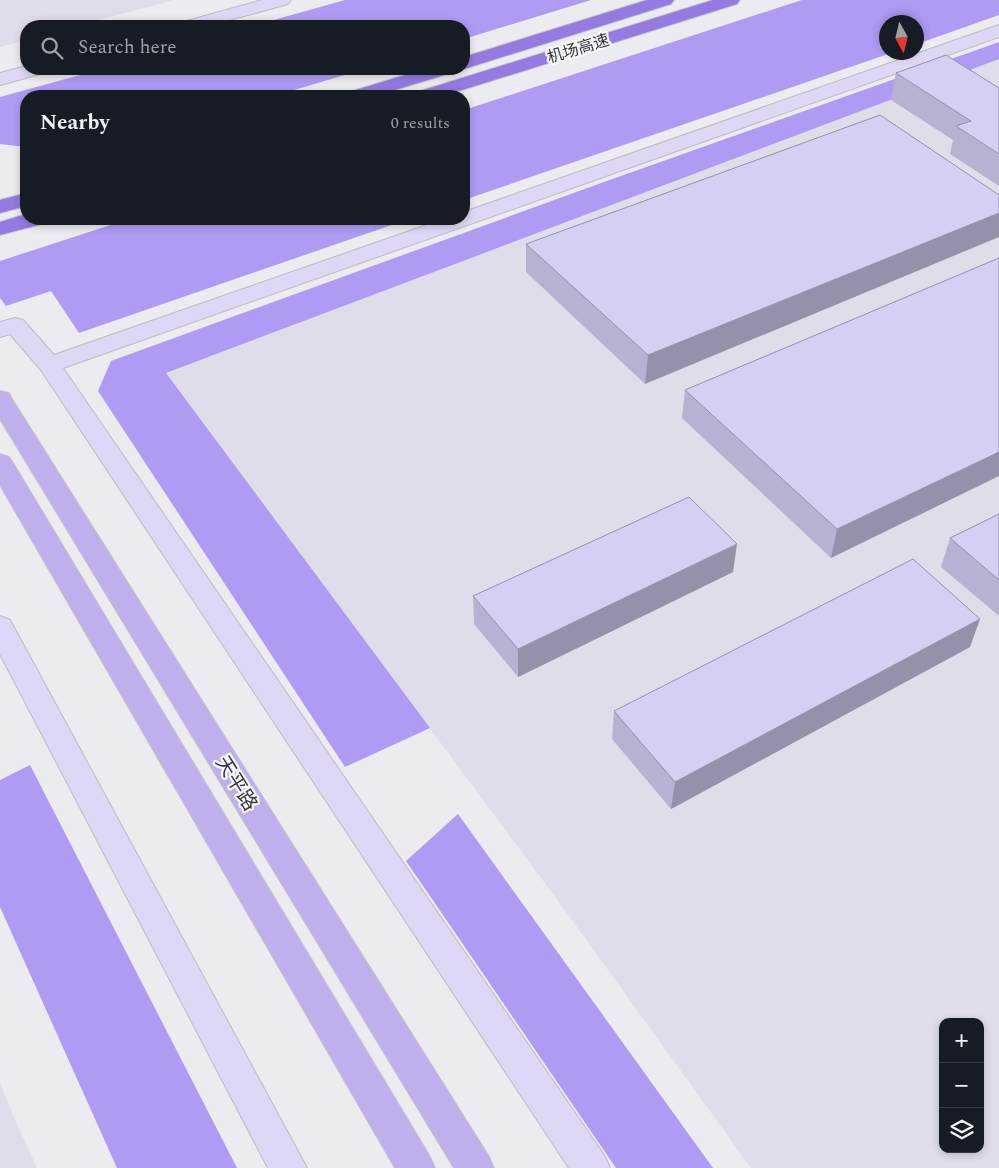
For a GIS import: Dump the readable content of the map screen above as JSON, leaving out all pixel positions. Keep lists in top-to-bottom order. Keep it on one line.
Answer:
{"streets":{"highway":["机场高速"],"main road":["天平路"]},"north":"bottom","page":{"search":"Search here","heading":["Nearby","0 results"],"map_buttons":["+","−"]}}
